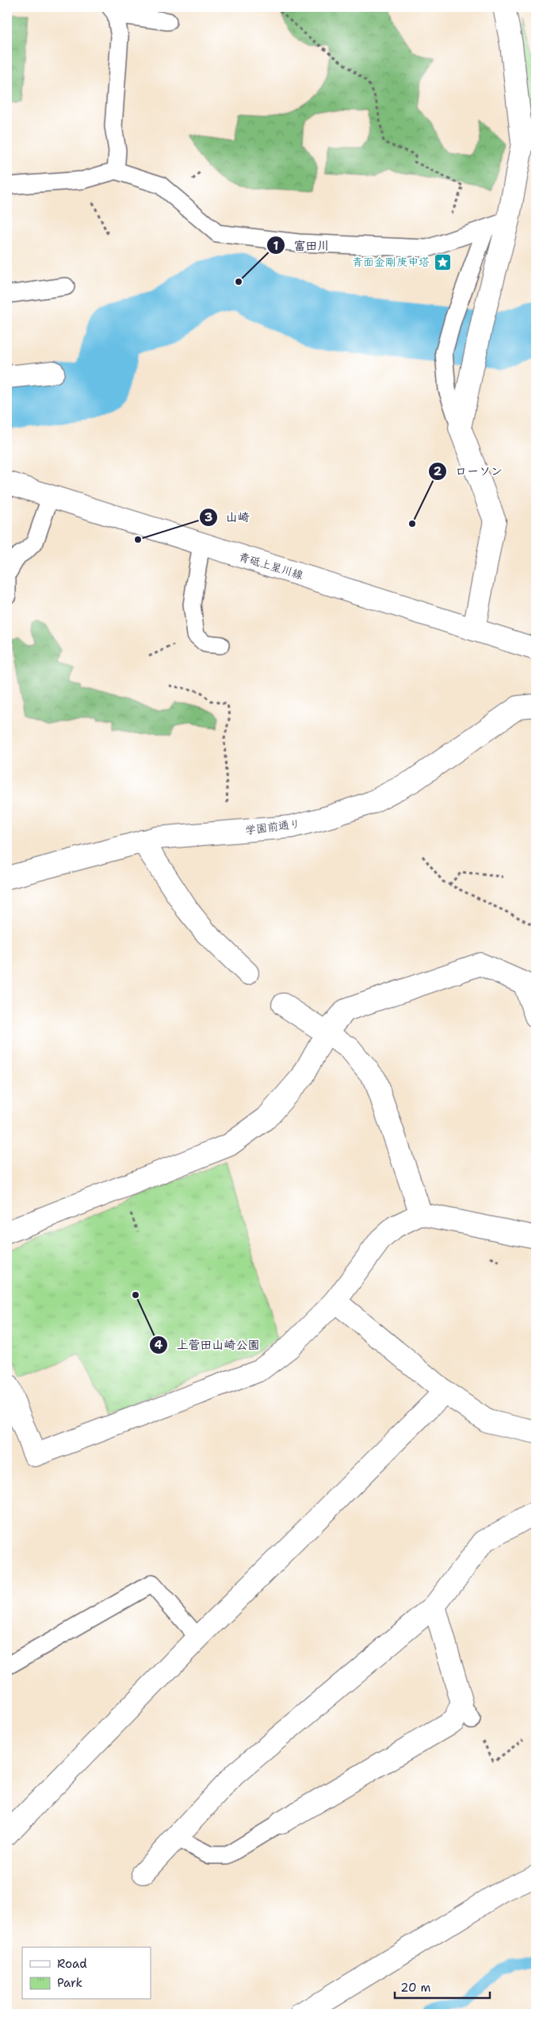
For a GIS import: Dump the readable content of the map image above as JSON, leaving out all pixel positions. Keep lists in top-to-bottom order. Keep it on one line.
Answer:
{"streets":{"street":["青砥上星川線","学園前通り"]},"places":{"place":["青面金剛庚申塔"],"other":["富田川","ローソン","山崎","上菅田山崎公園"]},"legend":["Road","Park"],"scale_bar":"20 m"}
